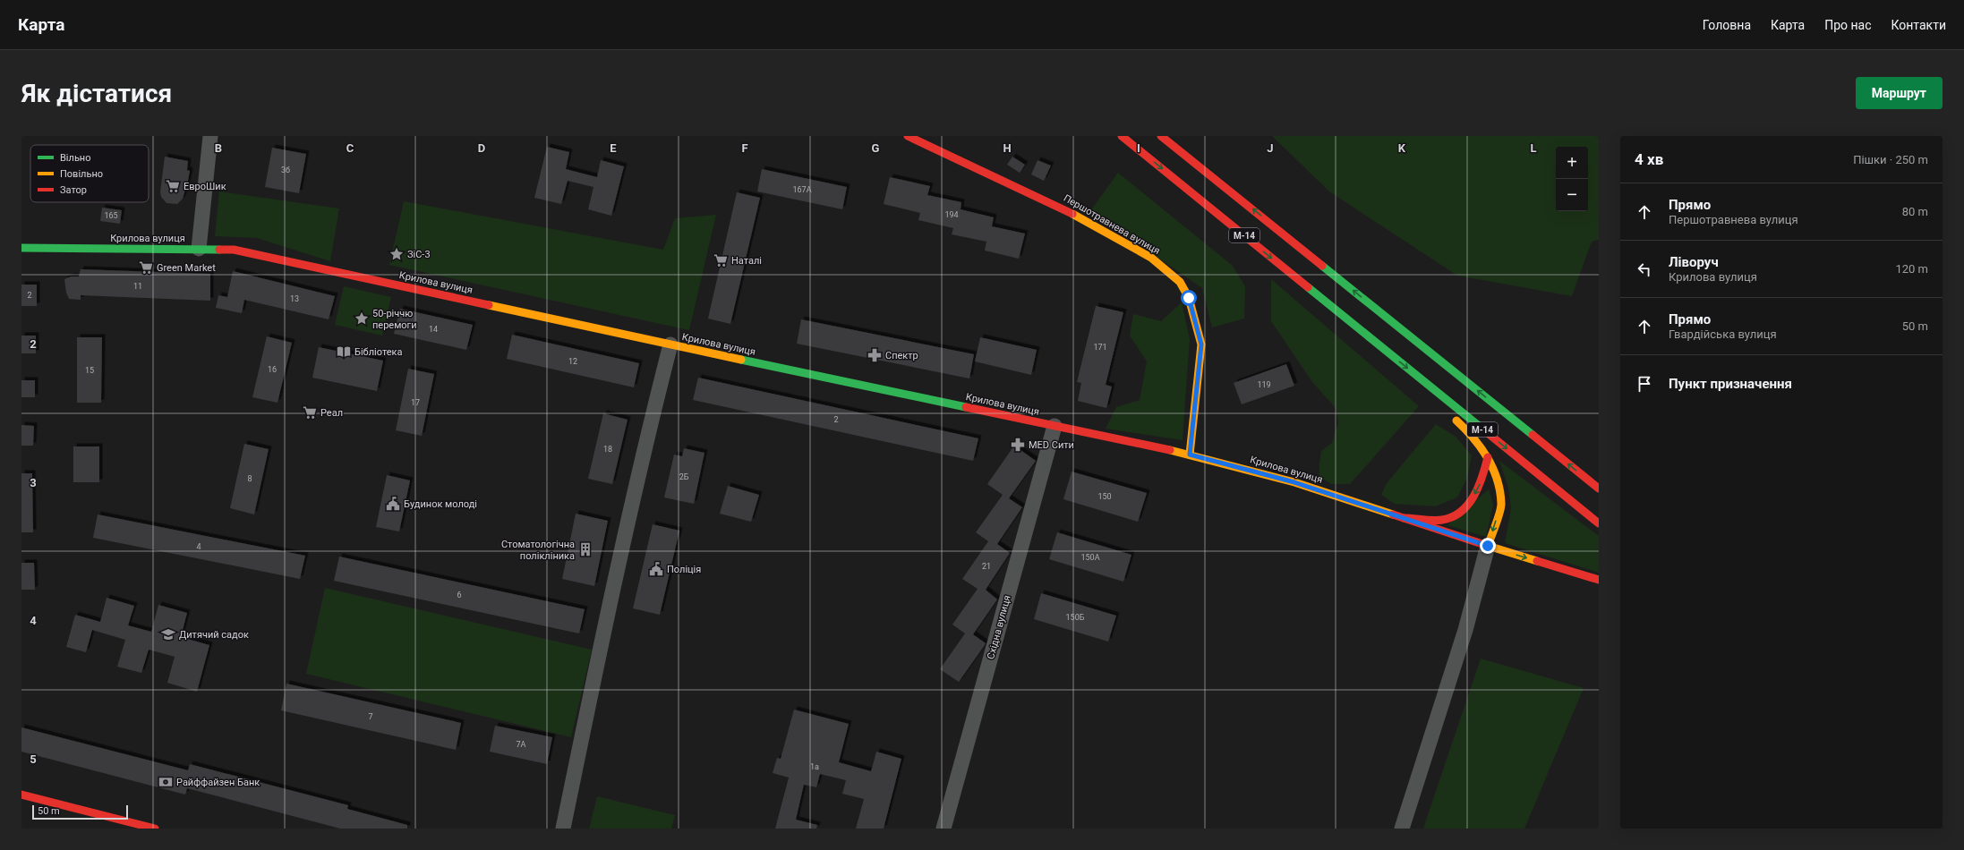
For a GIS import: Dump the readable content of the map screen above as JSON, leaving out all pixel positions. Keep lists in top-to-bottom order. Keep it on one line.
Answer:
{"streets":{"main road":["Першотравнева вулиця","М-14","Крилова вулиця"],"street":["Східна вулиця"]},"crossings":[["Першотравнева вулиця","Крилова вулиця"],["Крилова вулиця","Східна вулиця"]],"places":{"supermarket":["ЕвроШик","Наталі","Green Market","Реал"],"place":["ЗіС-3","50-річчю перемоги"],"library":["Бібліотека"],"pharmacy":["Спектр","MED Сити"],"public building":["Будинок молоді","Поліція"],"building":["Стоматологічна полікліника"],"school or university":["Дитячий садок"],"bank":["Райффайзен Банк"]},"house_numbers":["3б","167А","194","165","11","2","13","14","171","12","16","15","119","17","2","18","2Б","8","150","4","150А","21","6","150Б","7","7А","1а"],"legend":["Вільно","Повільно","Затор"],"scale_bar":"50 m","page":{"header":"Карта","nav":["Головна","Карта","Про нас","Контакти"],"buttons":"Маршрут","title":"Як дістатися","heading":["4 хв","Пішки · 250 m"],"map_buttons":["+","−"],"list":[["Прямо","Першотравнева вулиця","80 m"],["Ліворуч","Крилова вулиця","120 m"],["Прямо","Гвардійська вулиця","50 m"],"Пункт призначення"],"scale":"50 m"},"grid":{"columns":["B","C","D","E","F","G","H","I","J","K","L"],"rows":["2","3","4","5"]}}
